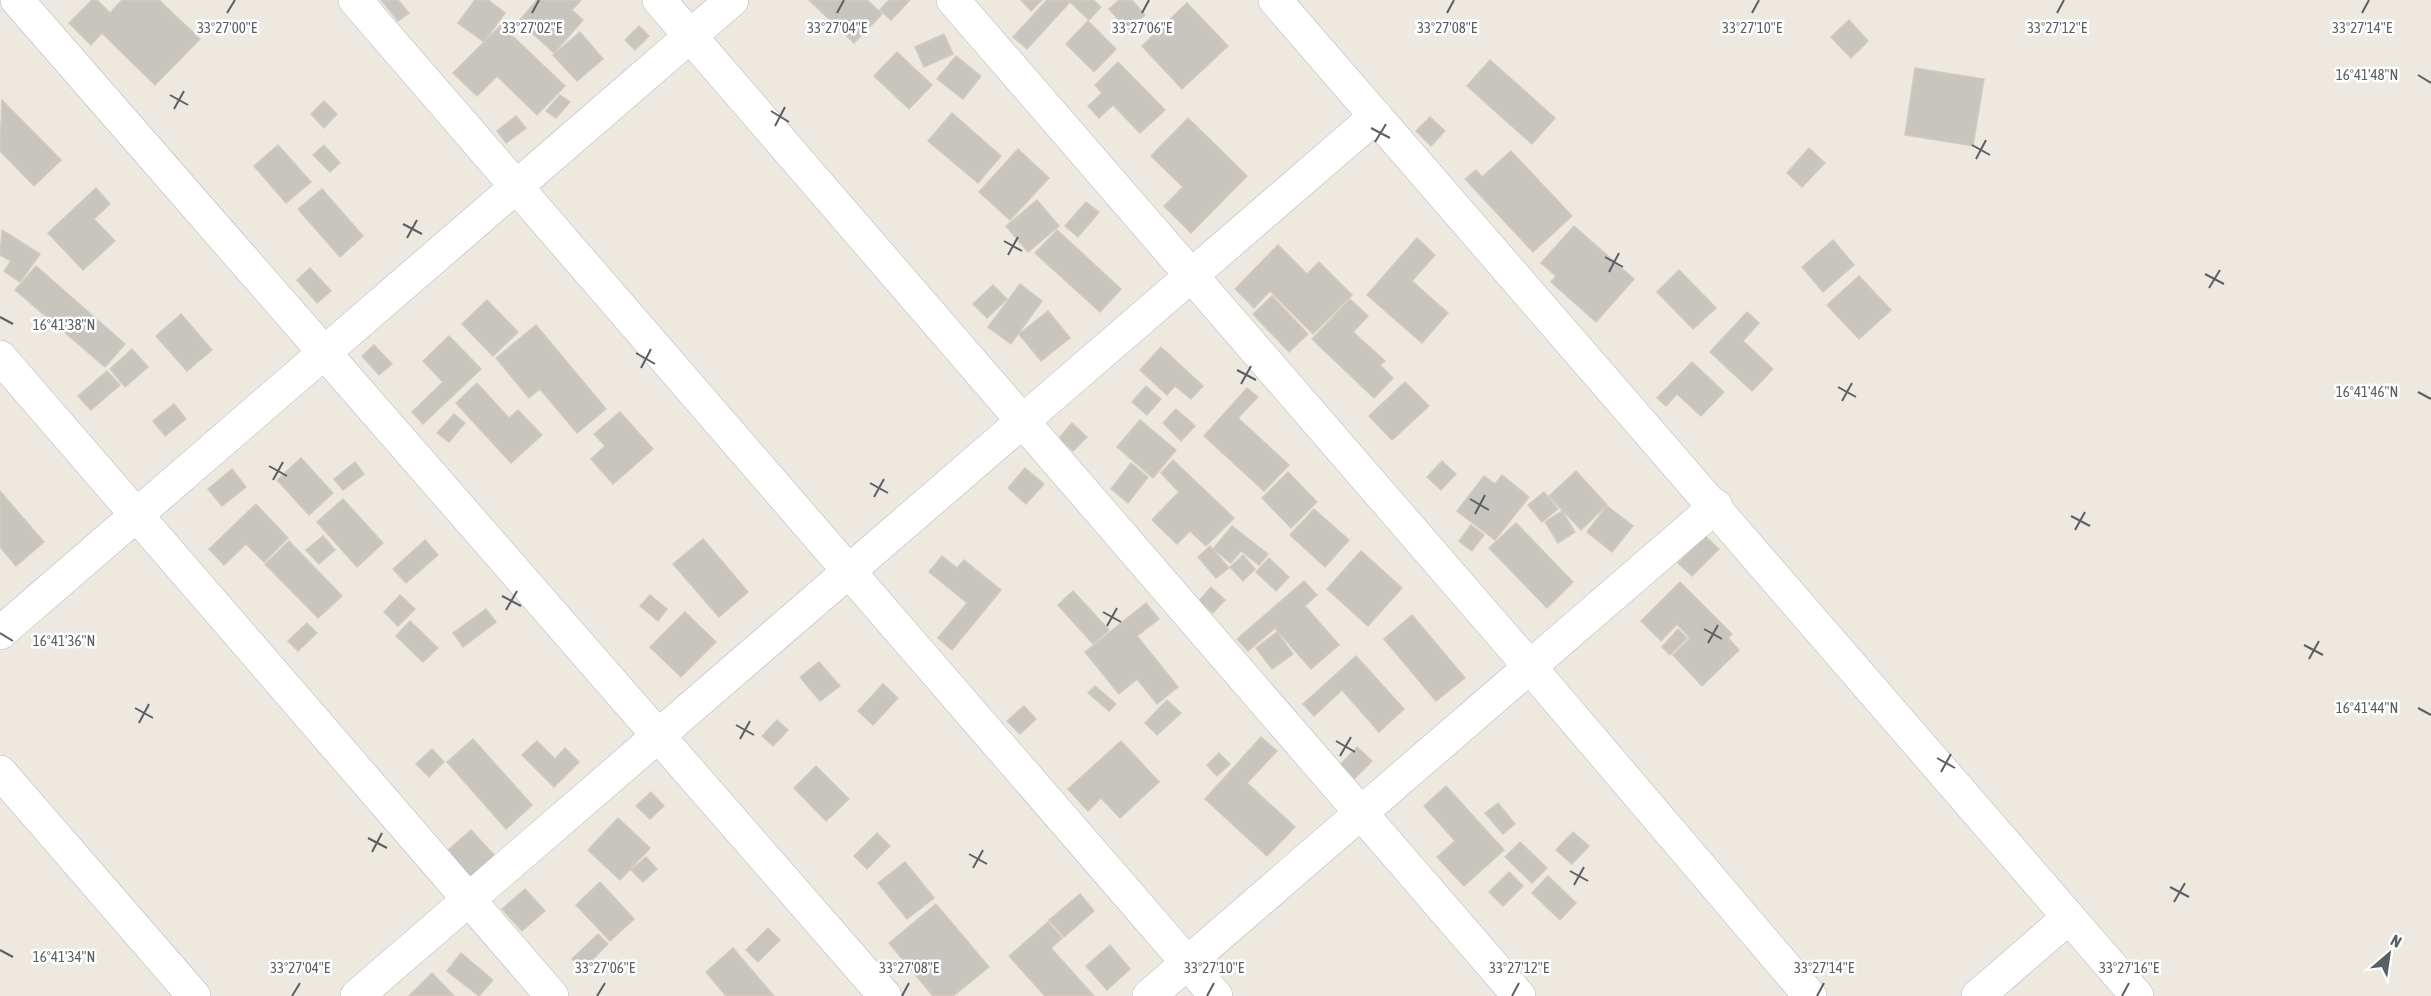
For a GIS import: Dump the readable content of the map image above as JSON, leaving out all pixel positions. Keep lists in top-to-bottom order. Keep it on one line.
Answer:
{"north":"top right","coordinates":["33°27'00\"E","33°27'02\"E","33°27'04\"E","33°27'06\"E","33°27'08\"E","33°27'10\"E","33°27'12\"E","33°27'14\"E","16°41'48\"N","16°41'38\"N","16°41'46\"N","16°41'36\"N","16°41'44\"N","16°41'34\"N","33°27'16\"E"]}
